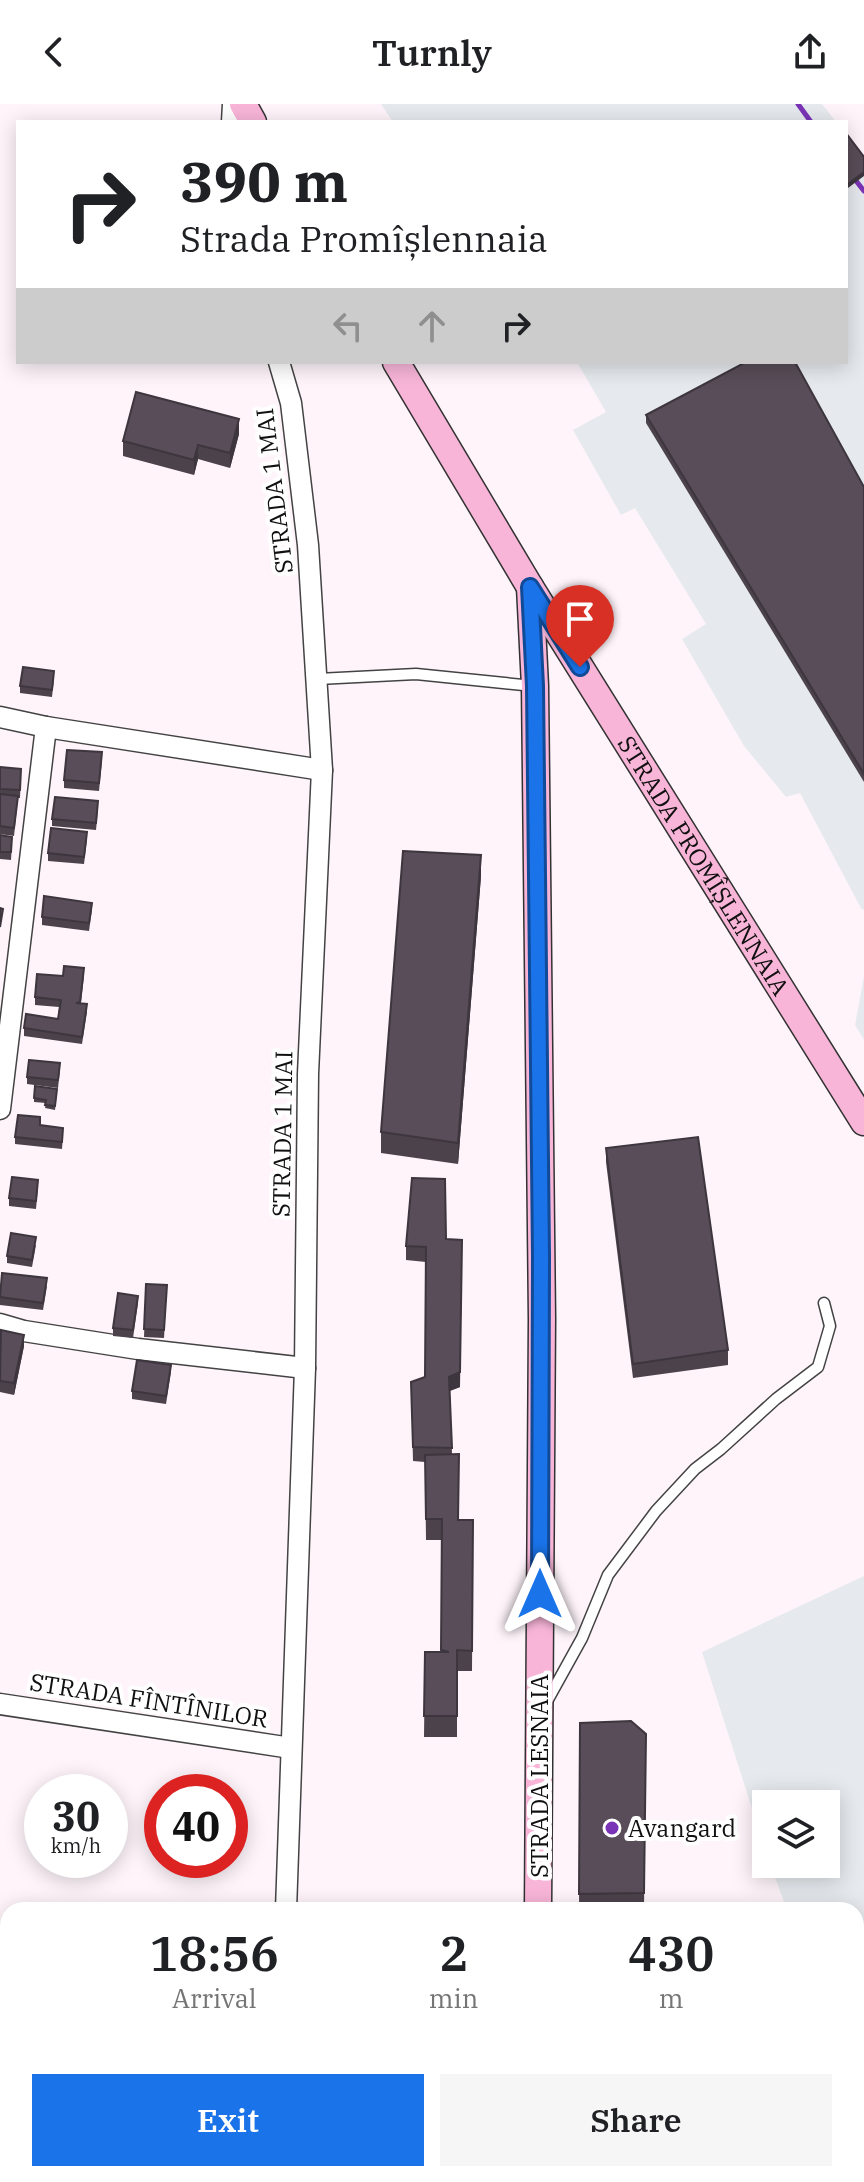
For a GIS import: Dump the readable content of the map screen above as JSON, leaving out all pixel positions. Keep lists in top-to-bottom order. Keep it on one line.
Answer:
{"streets":{"street":["STRADA 1 MAI","STRADA PROMÎȘLENNAIA","STRADA FÎNTÎNILOR","STRADA LESNAIA"]},"crossings":[["STRADA 1 MAI","STRADA FÎNTÎNILOR"],["STRADA PROMÎȘLENNAIA","STRADA LESNAIA"]],"places":["Avangard"],"page":{"header":"Turnly","turn":["390 m","Strada Promîșlennaia"],"speed":"30 km/h","limit":"40","eta":["18:56","Arrival","2","min","430","m"],"buttons":["Exit","Share"]}}
